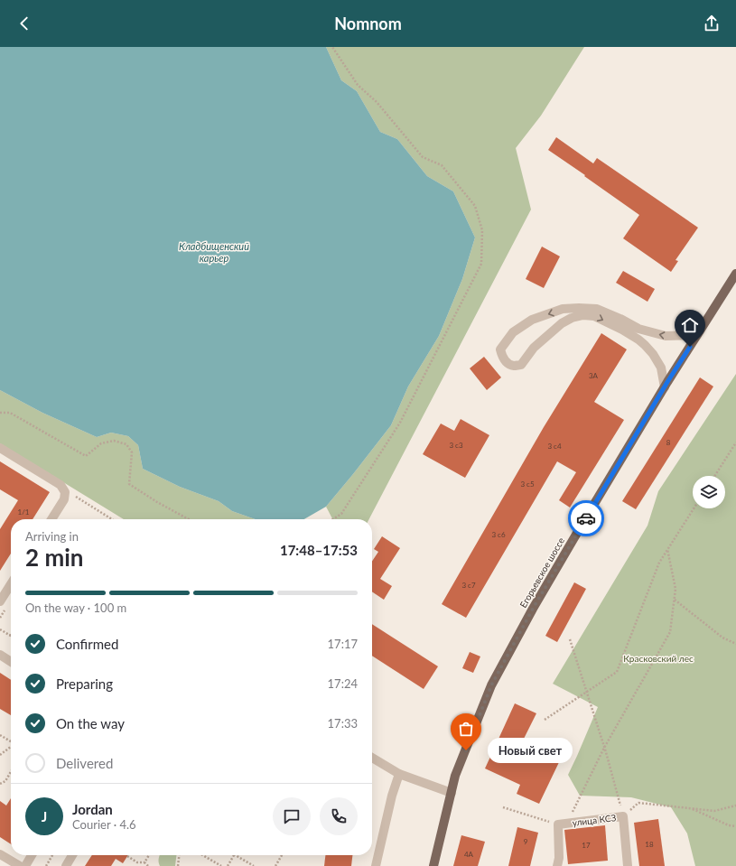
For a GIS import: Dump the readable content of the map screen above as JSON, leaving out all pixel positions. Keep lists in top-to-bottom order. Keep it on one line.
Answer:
{"streets":{"main road":["Егорьевское шоссе"],"street":["улица КСЗ"]},"water":["Кладбищенский карьер"],"parks":["Красковский лес"],"places":["Новый свет"],"house_numbers":["3А","8","3 с3","3 с4","3 с5","1/1","3 с6","3 с7","9","18","17","4А"],"page":{"header":"Nomnom","heading":["2 min","Arriving in","17:48–17:53"],"panel":["Jordan","Courier · 4.6"],"bar":"On the way · 100 m","list":[["Confirmed","17:17"],["Preparing","17:24"],["On the way","17:33"],"Delivered"],"bubble":"Новый свет","round":"J"}}
